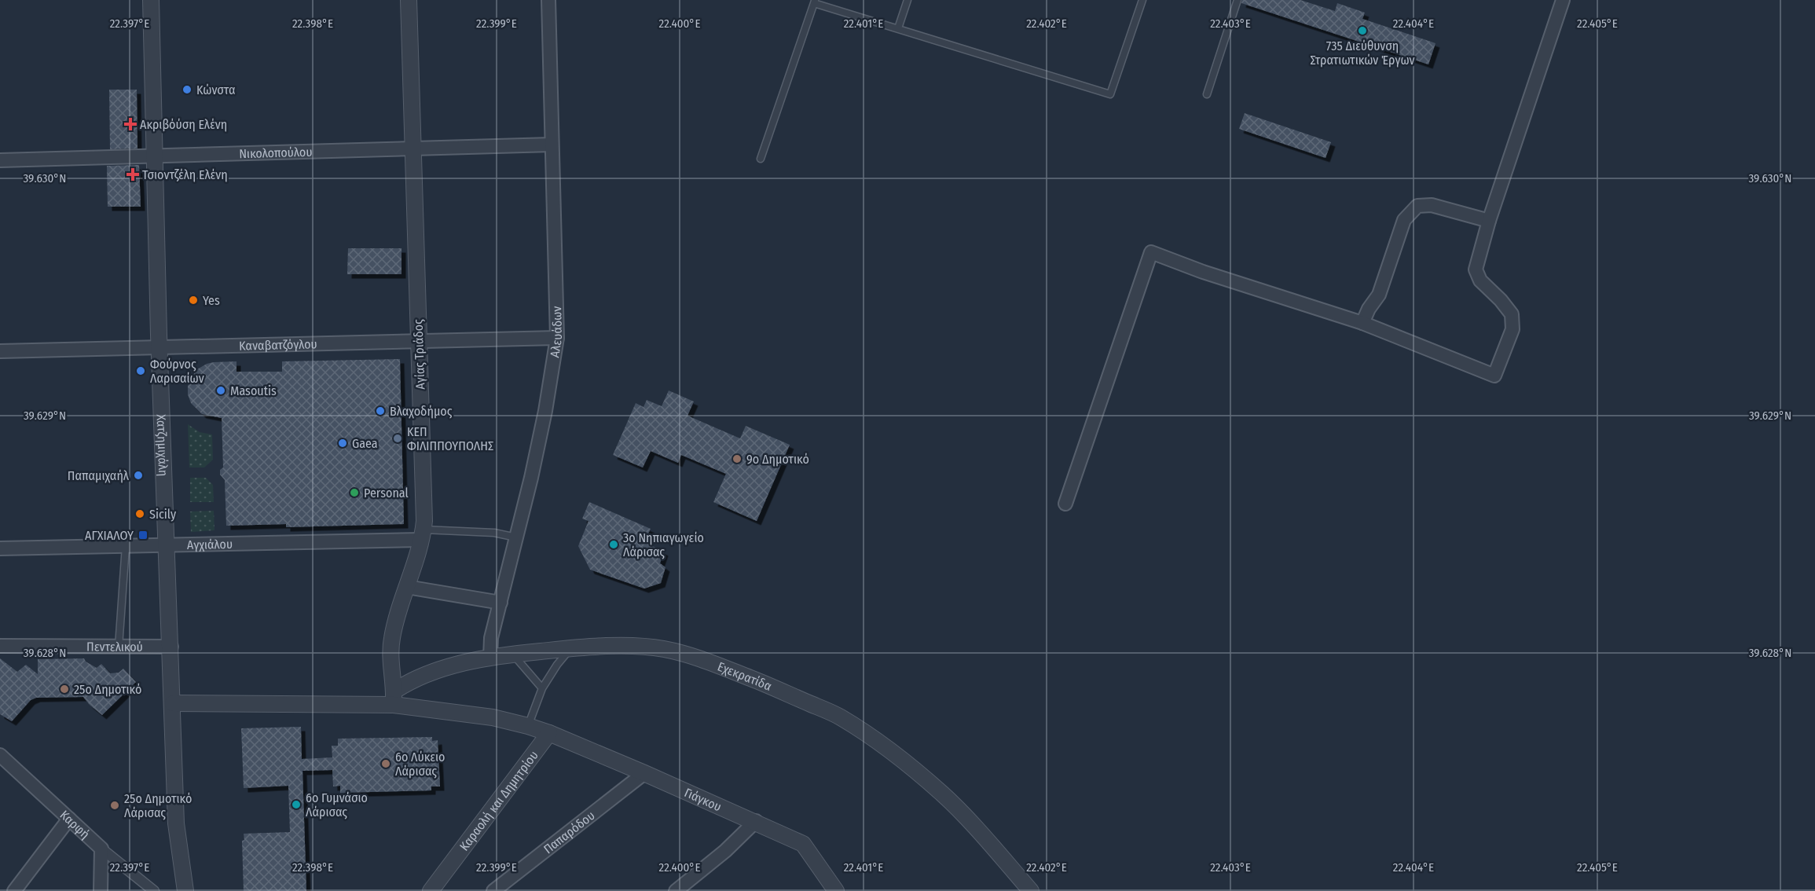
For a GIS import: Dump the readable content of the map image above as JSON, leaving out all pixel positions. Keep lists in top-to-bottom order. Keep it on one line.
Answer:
{"streets":{"street":["Νικολοπούλου","Αλευάδων","Καναβατζόγλου","Αγίας Τριάδος","Χατζημιχάλη","Αγχιάλου","Πεντελικού","Εχεκρατίδα","Γιάγκου","Καραολή και Δημητρίου","Καρφή","Παπαρόδου"]},"crossings":[["Νικολοπούλου","Αλευάδων"],["Νικολοπούλου","Αγίας Τριάδος"],["Νικολοπούλου","Χατζημιχάλη"],["Αλευάδων","Καναβατζόγλου"],["Αλευάδων","Εχεκρατίδα"],["Καναβατζόγλου","Αγίας Τριάδος"],["Καναβατζόγλου","Χατζημιχάλη"],["Αγίας Τριάδος","Αγχιάλου"],["Αγίας Τριάδος","Εχεκρατίδα"],["Αγίας Τριάδος","Γιάγκου"],["Χατζημιχάλη","Αγχιάλου"],["Χατζημιχάλη","Πεντελικού"],["Χατζημιχάλη","Γιάγκου"],["Εχεκρατίδα","Γιάγκου"],["Γιάγκου","Καραολή και Δημητρίου"],["Γιάγκου","Παπαρόδου"]],"places":{"other":["735 Διεύθυνση Στρατιωτικών Έργων","Κώνστα","Yes","Φούρνος Λαρισαίων","Masoutis","Βλαχοδήμος","ΚΕΠ ΦΙΛΙΠΠΟΥΠΟΛΗΣ","Gaea","9ο Δημοτικό","Παπαμιχαήλ","Personal","Sicily","3o Νηπιαγωγείο Λάρισας","25ο Δημοτικό","6ο Λύκειο Λάρισας","6ο Γυμνάσιο Λάρισας","25ο Δημοτικό Λάρισας"],"health":["Ακριβόύση Ελένη","Τσιοντζέλη Ελένη"],"transit":["ΑΓΧΙΑΛΟΥ"]},"coordinates":["22.397°E","22.398°E","22.399°E","22.400°E","22.401°E","22.402°E","22.403°E","22.404°E","22.405°E","39.630°N","39.629°N","39.628°N"]}
